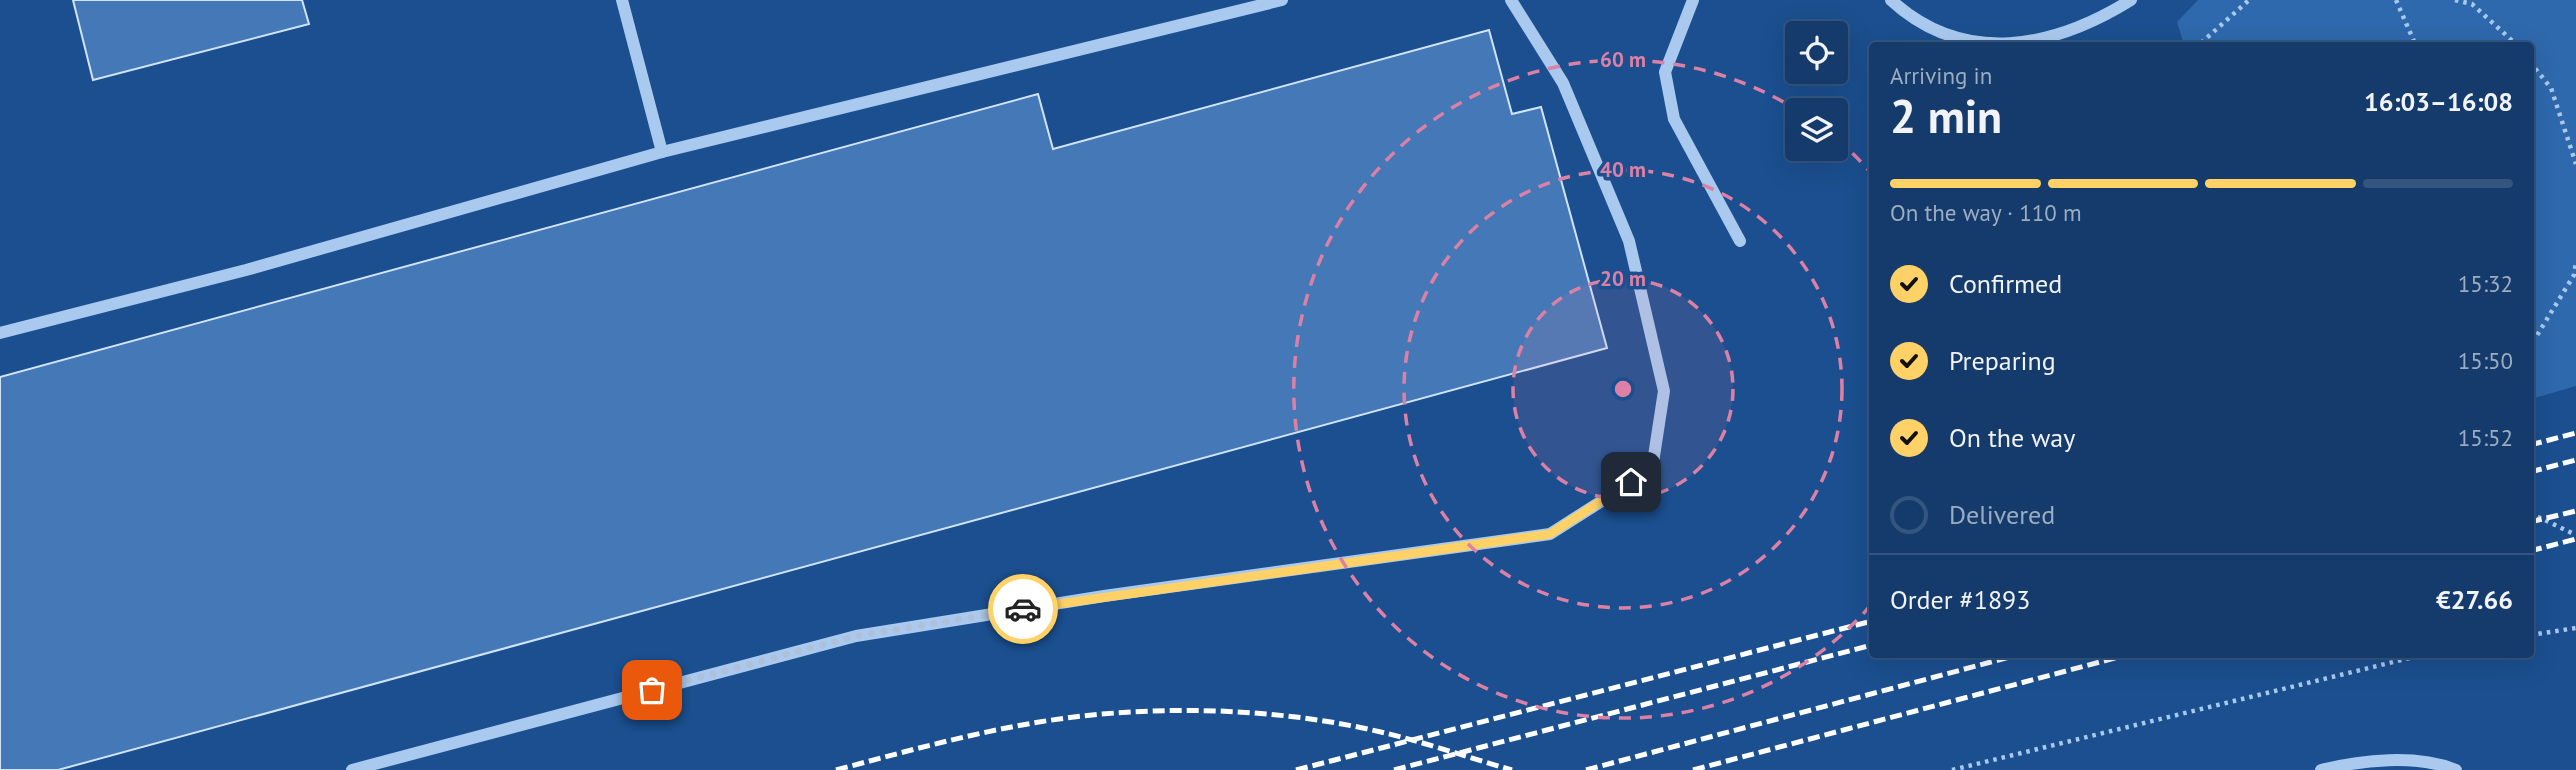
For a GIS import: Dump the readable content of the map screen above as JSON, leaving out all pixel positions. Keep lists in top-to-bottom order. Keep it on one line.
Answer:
{"page":{"heading":["2 min","Arriving in","16:03–16:08"],"panel":["Order #1893","€27.66"],"bar":"On the way · 110 m","list":[["Confirmed","15:32"],["Preparing","15:50"],["On the way","15:52"],"Delivered"]},"rings":["60 m","40 m","20 m"]}
